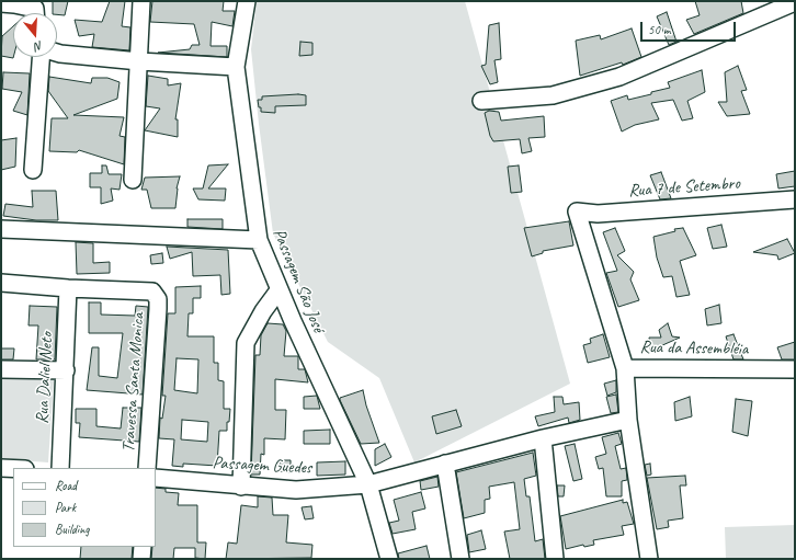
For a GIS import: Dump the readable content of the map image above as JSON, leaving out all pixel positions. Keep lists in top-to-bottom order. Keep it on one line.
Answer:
{"streets":{"street":["Rua 7 de Setembro","Passagem São José","Rua da Assembléia","Rua Daliel Neto","Travessa Santa Monica","Passagem Guedes"]},"crossings":[["Rua 7 de Setembro","Rua da Assembléia"],["Passagem São José","Passagem Guedes"],["Rua Daliel Neto","Travessa Santa Monica"]],"legend":["Road","Park","Building"],"scale_bar":"50 m","north":"bottom"}
